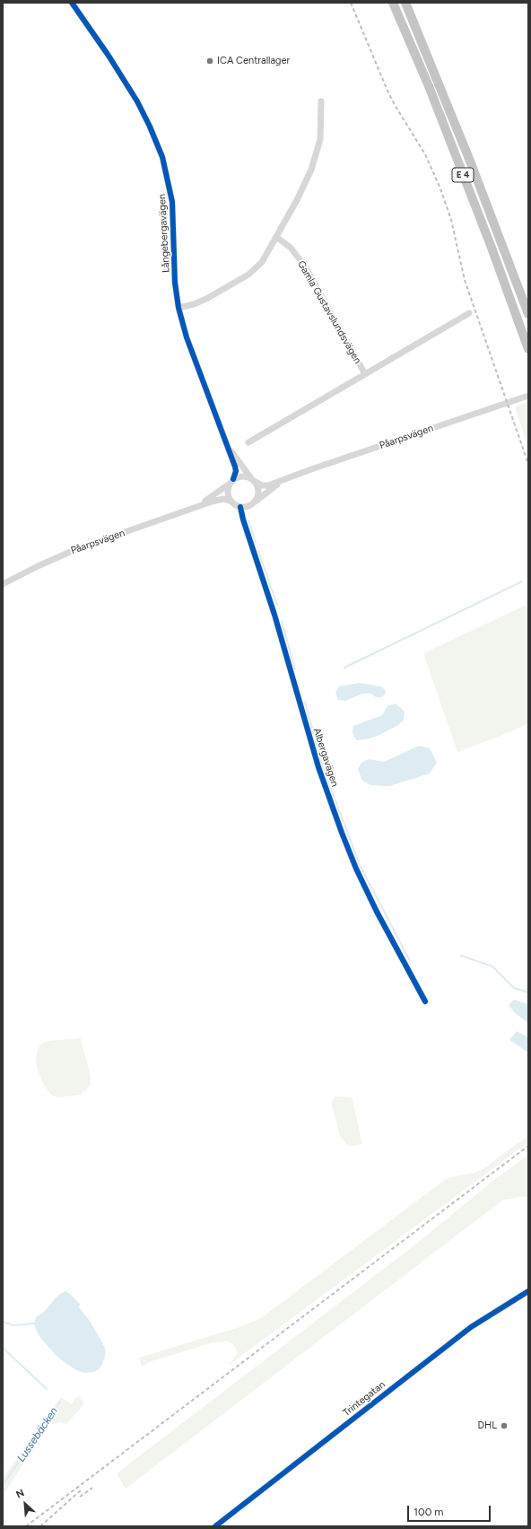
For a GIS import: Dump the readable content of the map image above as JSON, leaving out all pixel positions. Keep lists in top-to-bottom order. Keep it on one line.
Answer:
{"streets":{"highway":["E 4"],"street":["Långebergavägen","Gamla Gustavslundsvägen","Påarpsvägen","Albergavägen","Trintegatan"]},"crossings":[["Långebergavägen","Påarpsvägen"],["Långebergavägen","Albergavägen"],["Påarpsvägen","Albergavägen"]],"water":["Lussebäcken"],"places":["ICA Centrallager","DHL"],"scale_bar":"100 m","north":"top left"}
